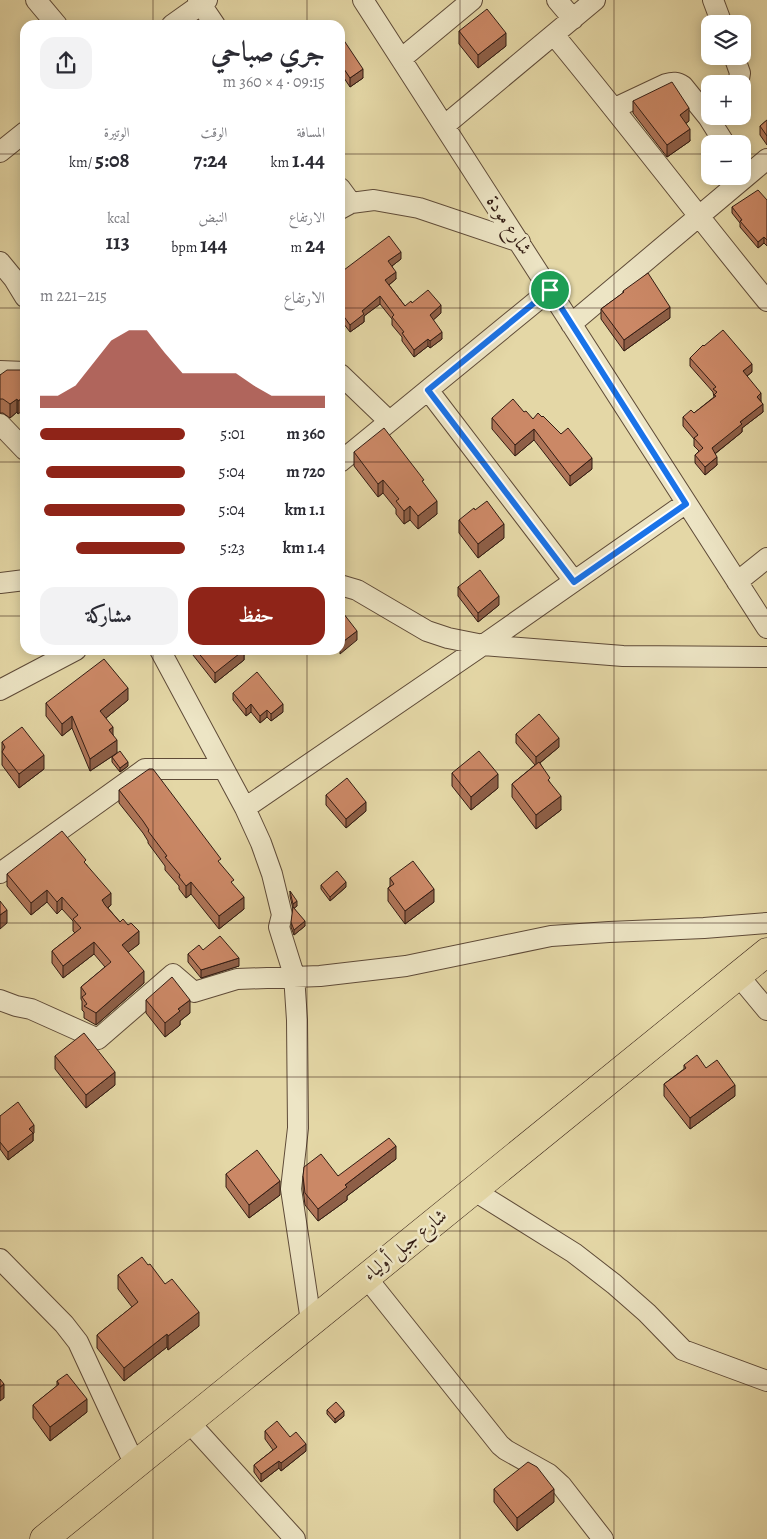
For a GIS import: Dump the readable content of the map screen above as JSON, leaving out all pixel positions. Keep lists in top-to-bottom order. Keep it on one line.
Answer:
{"streets":{"highway":["شارع جبل أولياء"],"street":["شارع مودة"]},"page":{"map_buttons":["+","−"],"heading":["جري صباحي","09:15 · 4 × 360 m"],"stats":[["المسافة","1.44 km"],["الوقت","7:24"],["الوتيرة","5:08 /km"],["الارتفاع","24 m"],["النبض","144 bpm"],["kcal","113"]],"chart":["الارتفاع","215–221 m"],"list":[{"name":"360 m","note":"5:01"},{"name":"720 m","note":"5:04"},{"name":"1.1 km","note":"5:04"},{"name":"1.4 km","note":"5:23"}],"buttons":["حفظ","مشاركة"]}}
